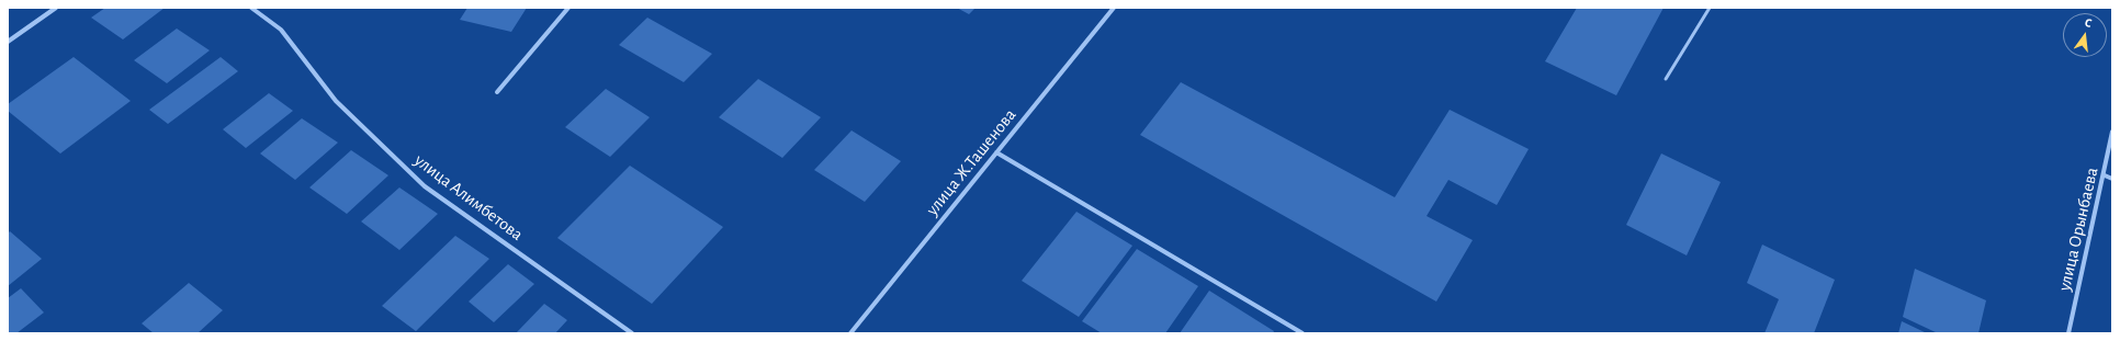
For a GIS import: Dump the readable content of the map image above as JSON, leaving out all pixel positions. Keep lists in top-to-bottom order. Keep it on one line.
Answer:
{"streets":{"street":["улица Ж.Ташенова","улица Алимбетова","улица Орынбаева"]},"north":"top"}
